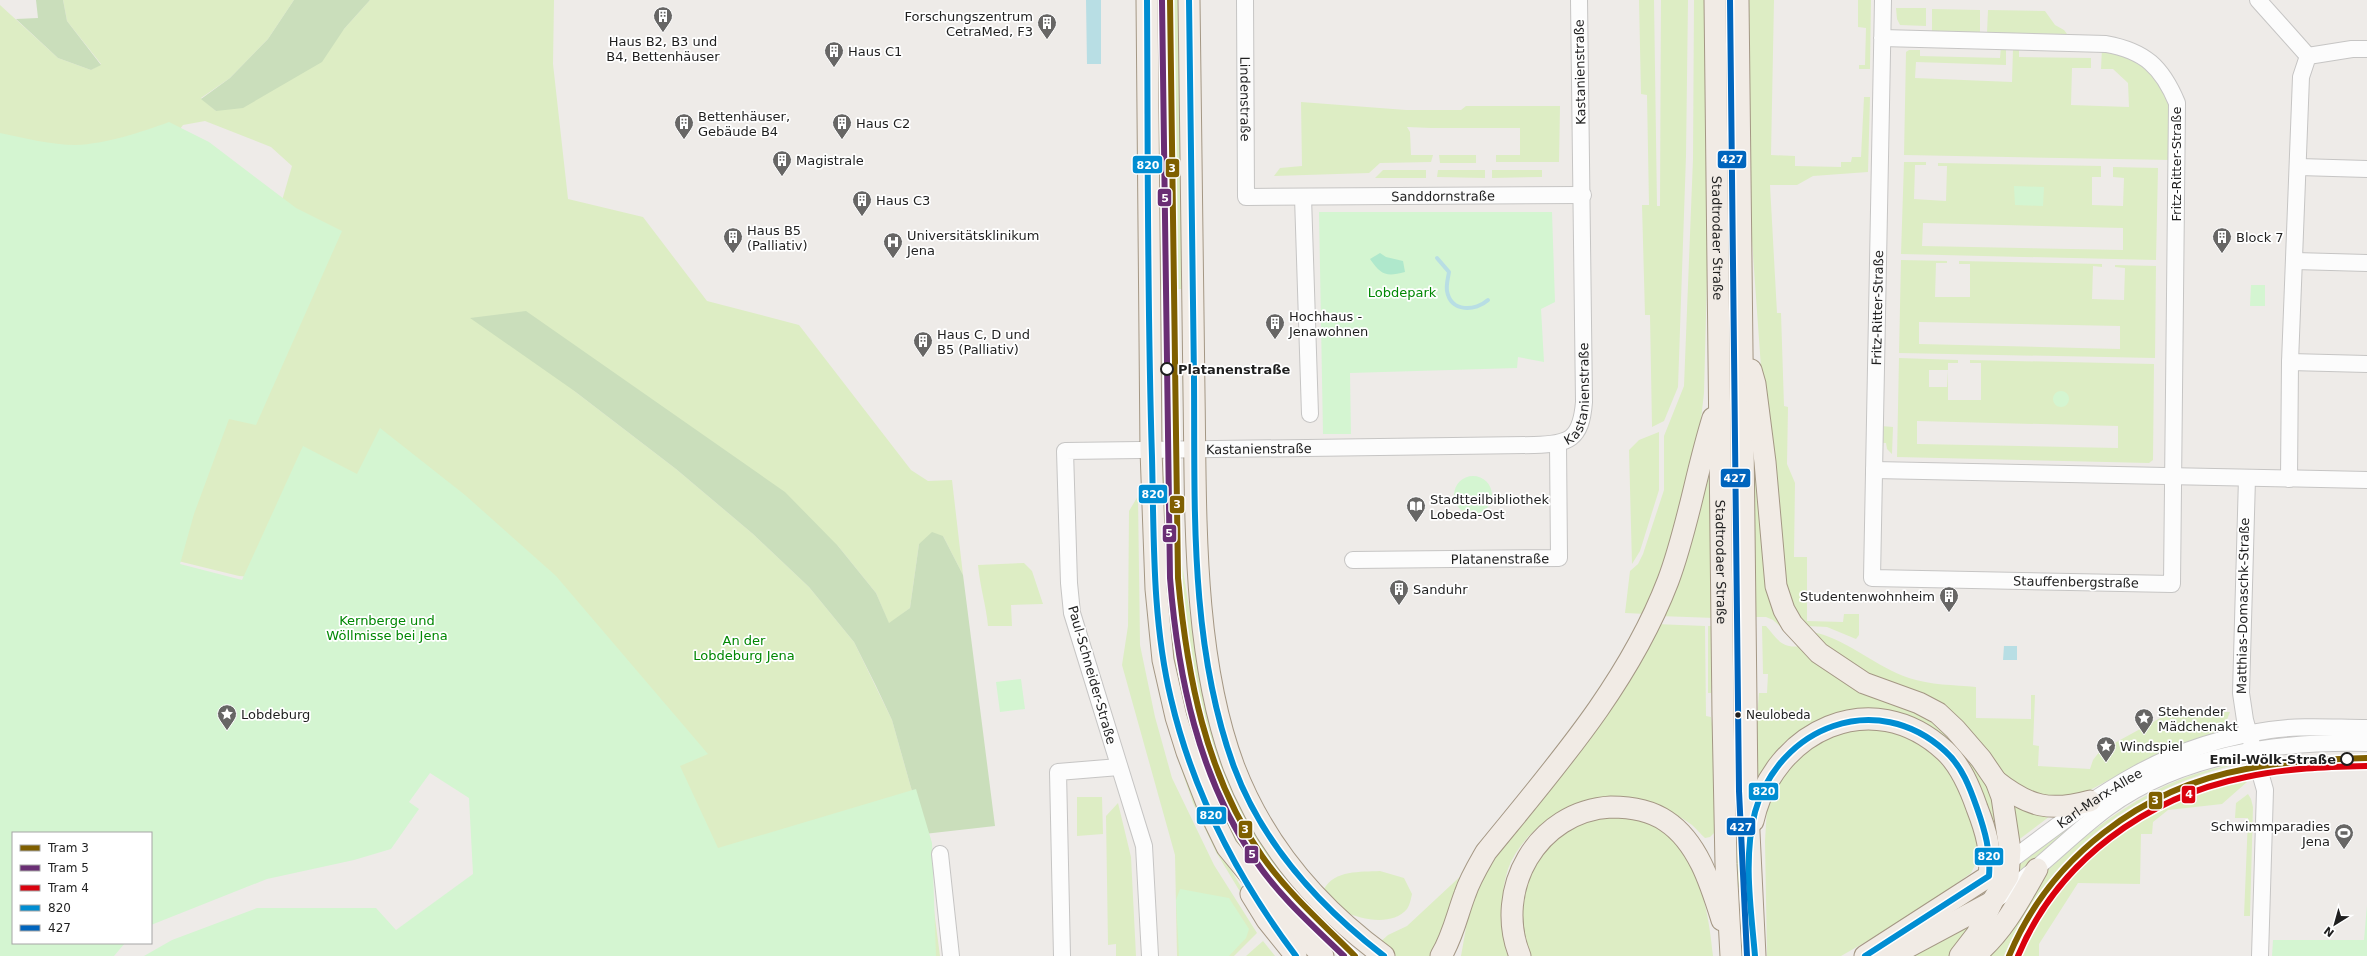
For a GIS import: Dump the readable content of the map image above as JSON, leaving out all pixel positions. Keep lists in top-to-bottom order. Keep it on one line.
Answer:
{"streets":{"main road":["Stadtrodaer Straße","Karl-Marx-Allee"],"street":["Kastanienstraße","Lindenstraße","Fritz-Ritter-Straße","Sanddornstraße","Platanenstraße","Stauffenbergstraße","Matthias-Domaschk-Straße","Paul-Schneider-Straße"]},"crossings":[["Kastanienstraße","Sanddornstraße"],["Kastanienstraße","Platanenstraße"],["Kastanienstraße","Paul-Schneider-Straße"],["Lindenstraße","Sanddornstraße"],["Fritz-Ritter-Straße","Stauffenbergstraße"],["Matthias-Domaschk-Straße","Karl-Marx-Allee"]],"parks":["Lobdepark","Kernberge und Wöllmisse bei Jena","An der Lobdeburg Jena"],"places":{"building":["Haus B2, B3 und B4, Bettenhäuser","Forschungszentrum CetraMed, F3","Haus C1","Bettenhäuser, Gebäude B4","Haus C2","Magistrale","Haus C3","Haus B5 (Palliativ)","Block 7","Hochhaus - Jenawohnen","Haus C, D und B5 (Palliativ)","Sanduhr","Studentenwohnheim"],"hospital":["Universitätsklinikum Jena"],"other":["Platanenstraße","Neulobeda","Emil-Wölk-Straße"],"library":["Stadtteilbibliothek Lobeda-Ost"],"place":["Lobdeburg","Stehender Mädchenakt","Windspiel"],"sports":["Schwimmparadies Jena"]},"lines":["tram line 3","tram line 5","transit line 820","transit line 427","tram line 4"],"legend":["Tram 3","Tram 5","Tram 4","820","427"],"north":"bottom left"}
